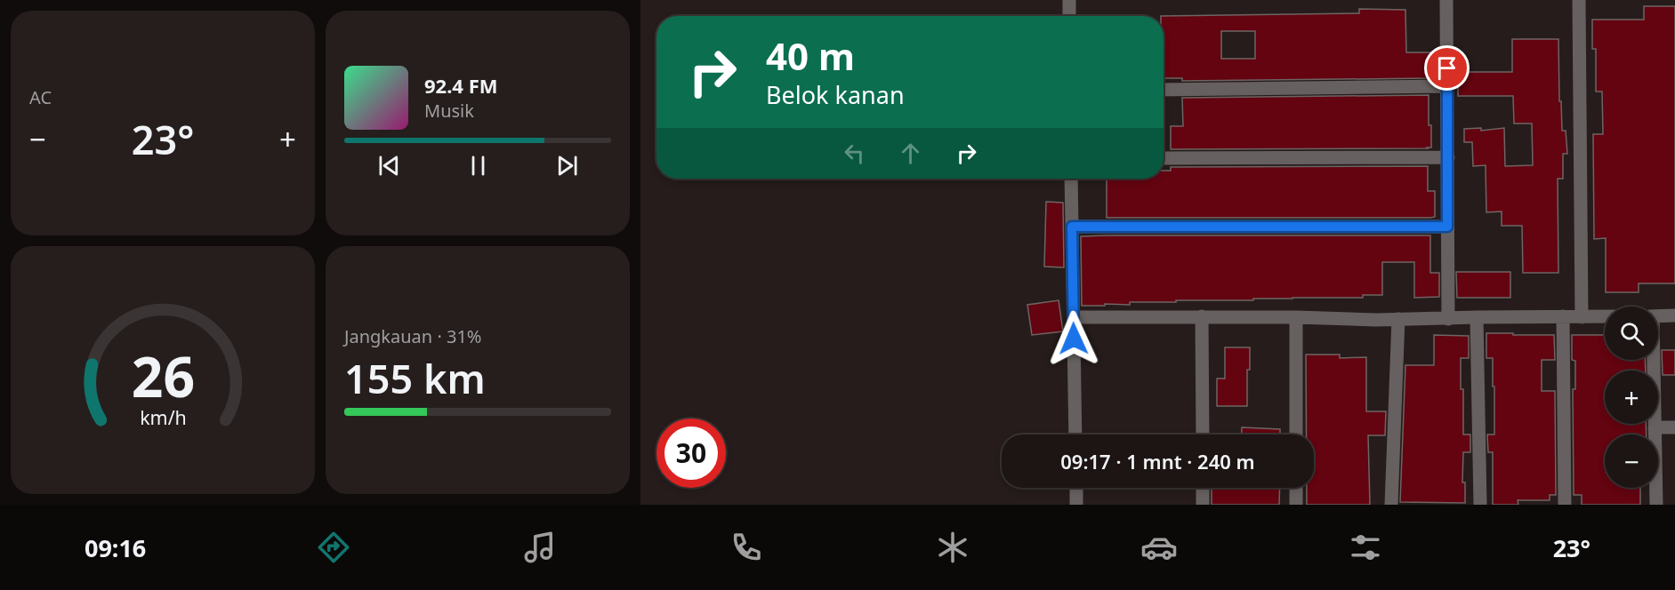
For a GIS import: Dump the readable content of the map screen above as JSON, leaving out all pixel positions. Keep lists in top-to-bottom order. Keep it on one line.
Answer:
{"page":{"tile":["AC",["Jangkauan · 31%","155 km"]],"turn":["40 m","Belok kanan"],"song":["92.4 FM","Musik"],"heat":["−","23°","+"],"map_buttons":["+","−"],"limit":"30","trip":"09:17 · 1 mnt · 240 m","tabs":["09:16","23°"],"gauge":["26","km/h"]}}
